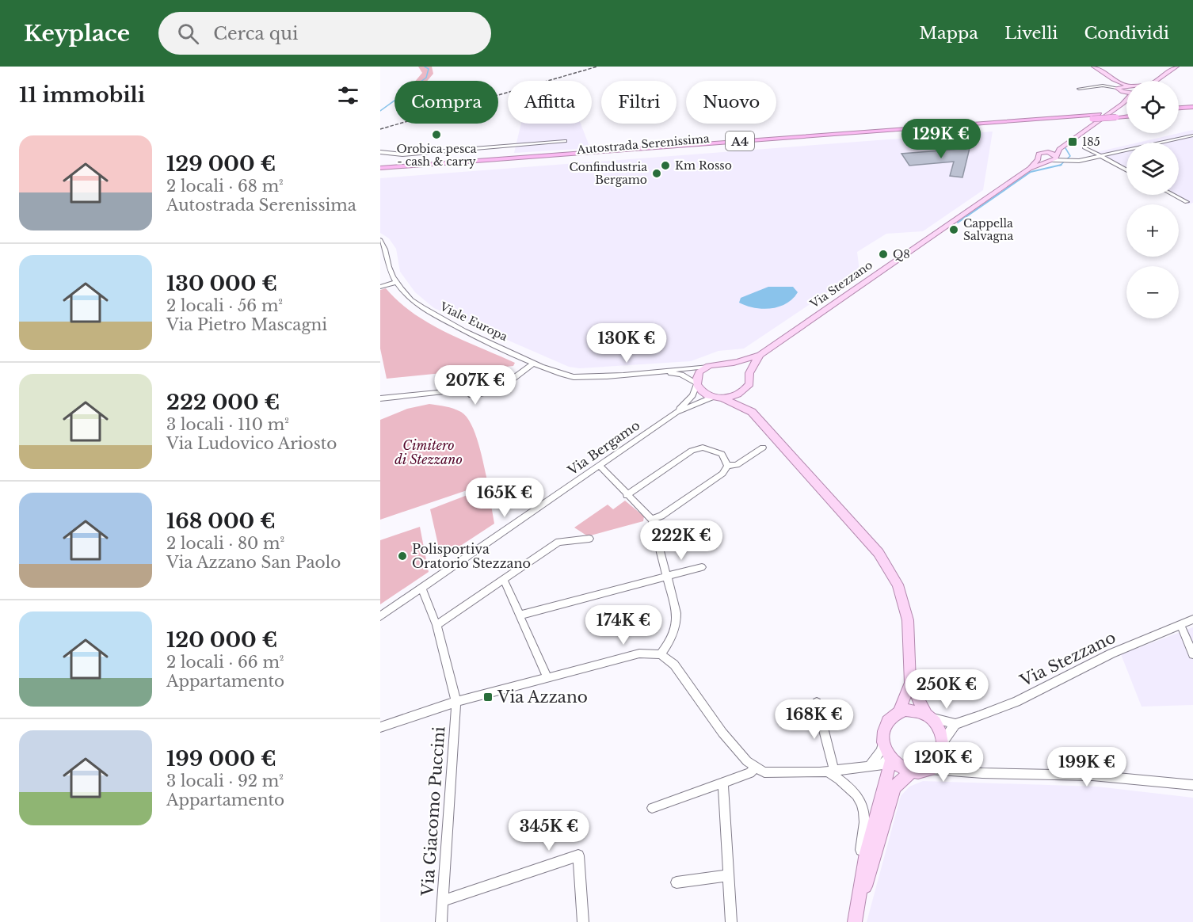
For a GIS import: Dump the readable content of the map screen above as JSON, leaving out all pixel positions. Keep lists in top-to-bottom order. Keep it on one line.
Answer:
{"streets":{"highway":["A4","Autostrada Serenissima"],"main road":["Via Stezzano"],"street":["Viale Europa","Via Bergamo","Via Giacomo Puccini"]},"crossings":[["Via Stezzano","Via Bergamo"],["Via Bergamo","Via Giacomo Puccini"]],"parks":["Cimitero di Stezzano"],"places":{"other":["Orobica pesca - cash & carry","Km Rosso","Confindustria Bergamo","Cappella Salvagna","Q8","Polisportiva Oratorio Stezzano"],"transit":["185","Via Azzano"]},"page":{"header":"Keyplace","search":"Cerca qui","nav":["Mappa","Livelli","Condividi"],"heading":"11 immobili","map_buttons":["+","−"],"chip":["Compra","Affitta","Filtri","Nuovo"],"price":["129K €","130K €","207K €","165K €","222K €","174K €","250K €","168K €","120K €","199K €","345K €"],"list":[{"name":"129 000 €","note":"2 locali · 68 m² · Autostrada Serenissima"},{"name":"130 000 €","note":"2 locali · 56 m² · Via Pietro Mascagni"},{"name":"222 000 €","note":"3 locali · 110 m² · Via Ludovico Ariosto"},{"name":"168 000 €","note":"2 locali · 80 m² · Via Azzano San Paolo"},{"name":"120 000 €","note":"2 locali · 66 m² · Appartamento"},{"name":"199 000 €","note":"3 locali · 92 m² · Appartamento"}]}}
